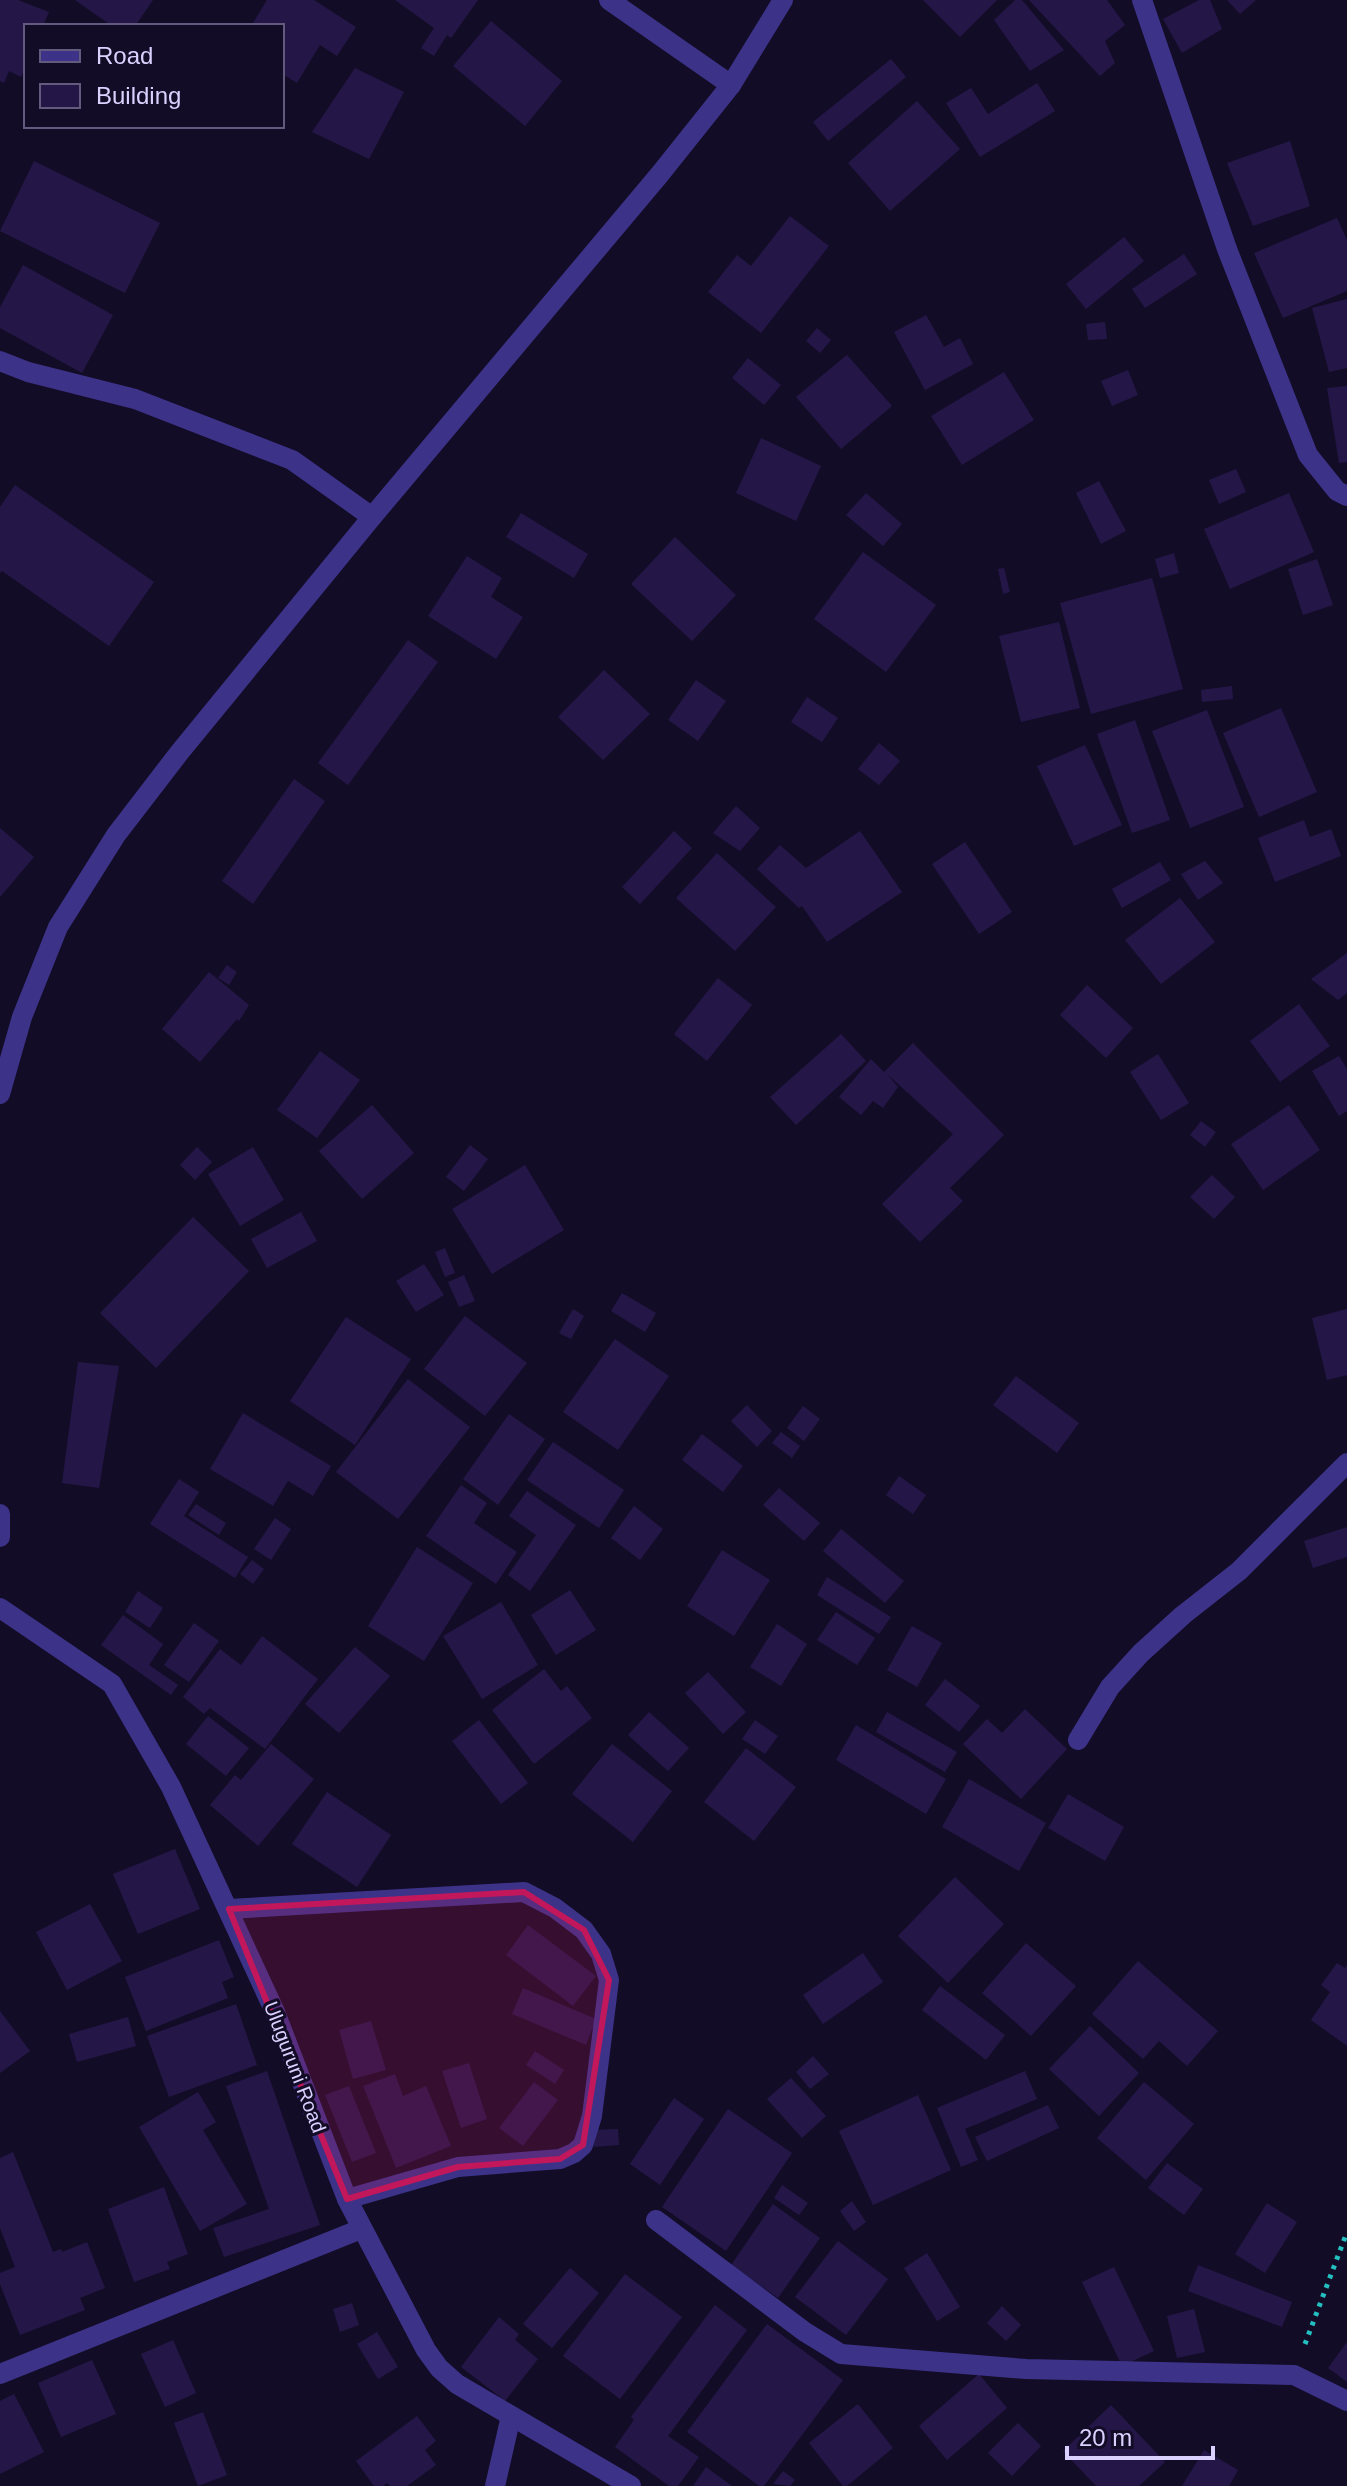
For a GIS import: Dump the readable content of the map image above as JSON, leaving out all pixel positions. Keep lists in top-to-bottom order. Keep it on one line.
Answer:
{"streets":{"street":["Uluguruni Road"]},"legend":["Road","Building"],"scale_bar":"20 m"}
